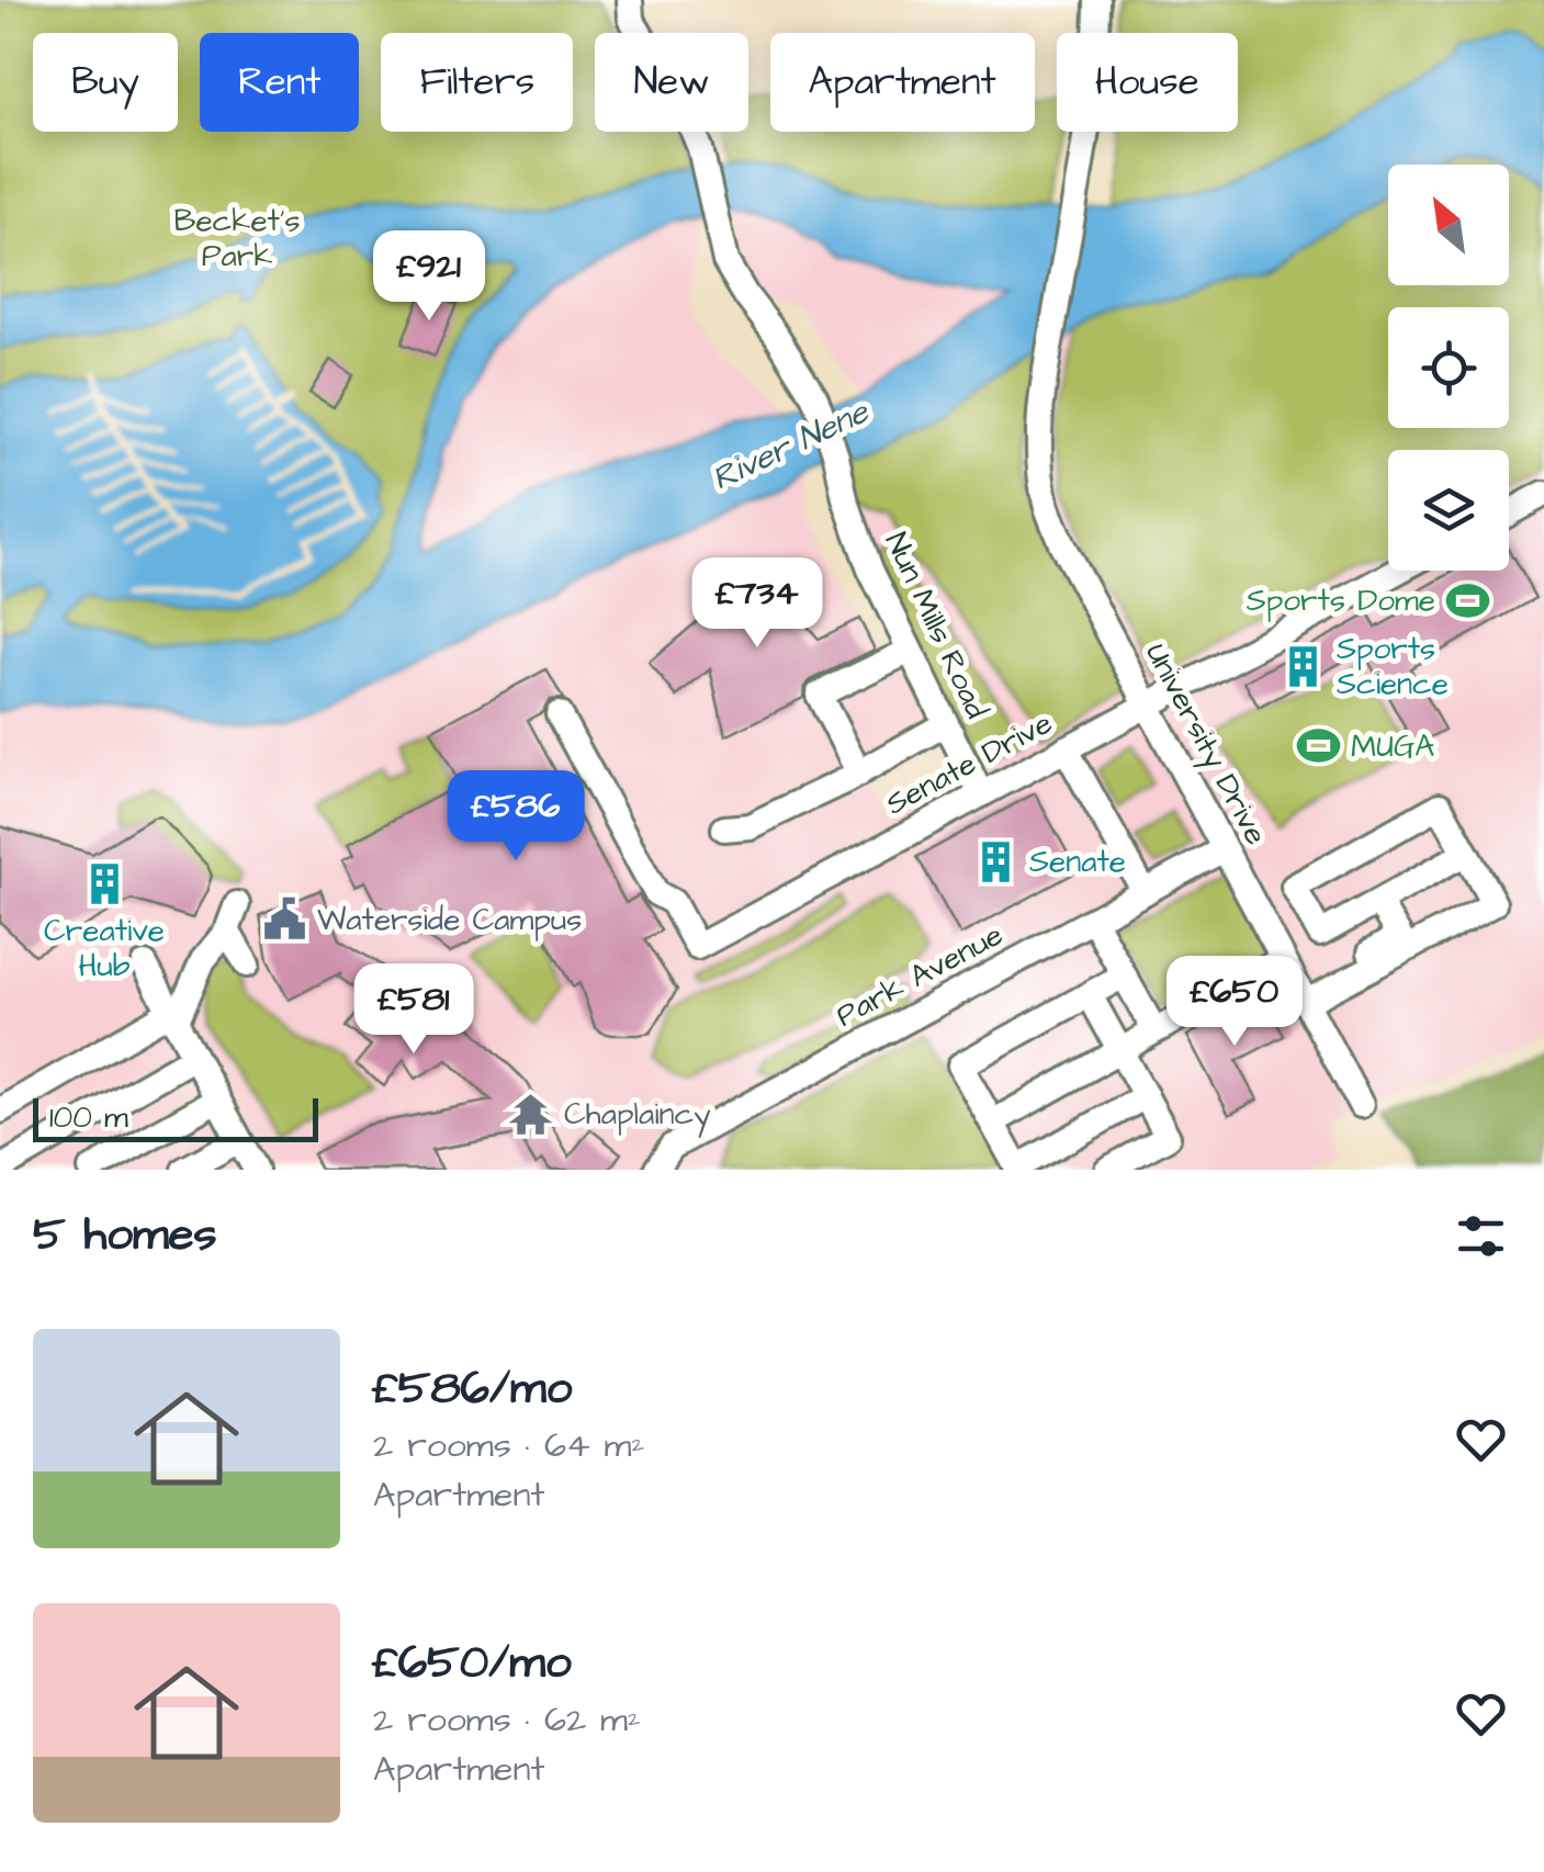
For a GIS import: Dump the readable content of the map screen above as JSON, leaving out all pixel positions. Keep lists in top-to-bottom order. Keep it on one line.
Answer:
{"streets":{"street":["Nun Mills Road","University Drive","Senate Drive","Park Avenue"]},"crossings":[["Nun Mills Road","Senate Drive"],["University Drive","Senate Drive"],["University Drive","Park Avenue"]],"water":["River Nene"],"parks":["Becket's Park"],"places":{"sports":["Sports Dome","MUGA"],"building":["Sports Science","Senate","Creative Hub"],"public building":["Waterside Campus"],"temple":["Chaplaincy"]},"scale_bar":"100 m","north":"top left","page":{"chip":["Buy","Rent","Filters","New","Apartment","House"],"price":["£921","£734","£586","£650","£581"],"scale":"100 m","heading":"5 homes","list":[{"name":"£586/mo","note":"2 rooms · 64 m² · Apartment"},{"name":"£650/mo","note":"2 rooms · 62 m² · Apartment"}]}}
